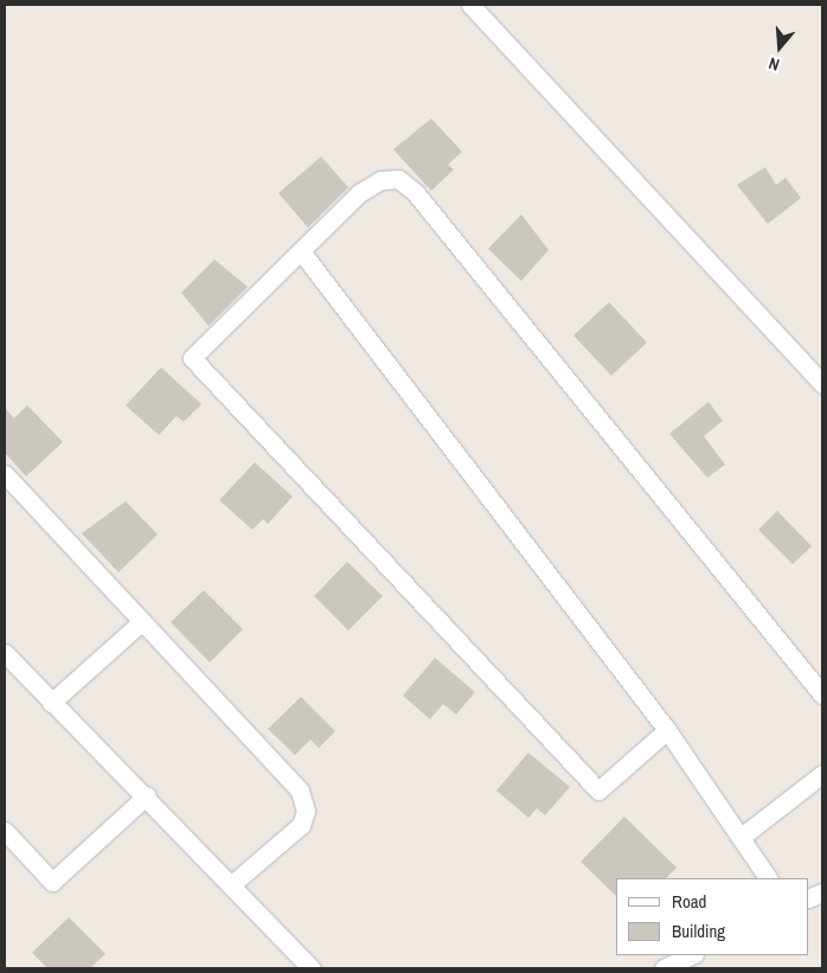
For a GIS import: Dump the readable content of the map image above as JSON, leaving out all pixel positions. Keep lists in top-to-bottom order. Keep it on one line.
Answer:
{"legend":["Road","Building"],"north":"bottom"}
